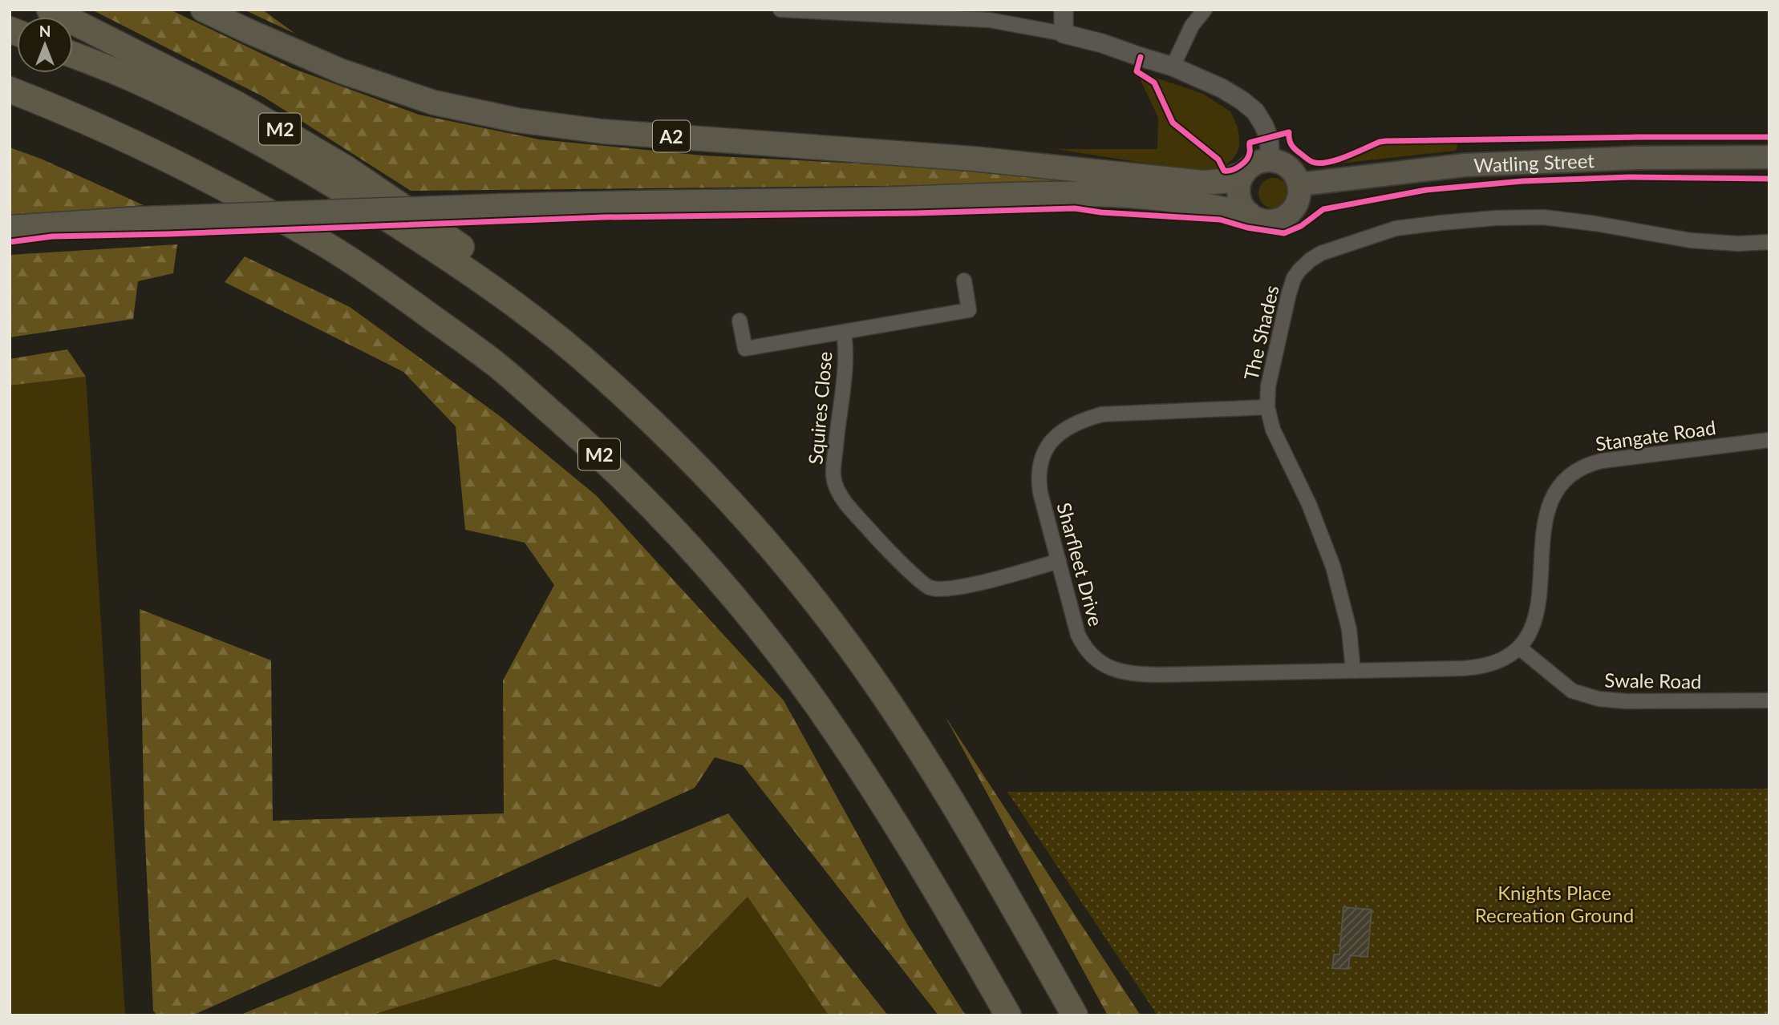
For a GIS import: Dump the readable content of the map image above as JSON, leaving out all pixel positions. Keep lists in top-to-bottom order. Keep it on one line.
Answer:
{"streets":{"highway":["M2","A2"],"main road":["Watling Street"],"street":["The Shades","Squires Close","Stangate Road","Sharfleet Drive","Swale Road"]},"crossings":[["A2","Watling Street"],["The Shades","Stangate Road"],["The Shades","Sharfleet Drive"],["Squires Close","Sharfleet Drive"],["Stangate Road","Sharfleet Drive"],["Stangate Road","Swale Road"]],"parks":["Knights Place Recreation Ground"],"north":"top"}
